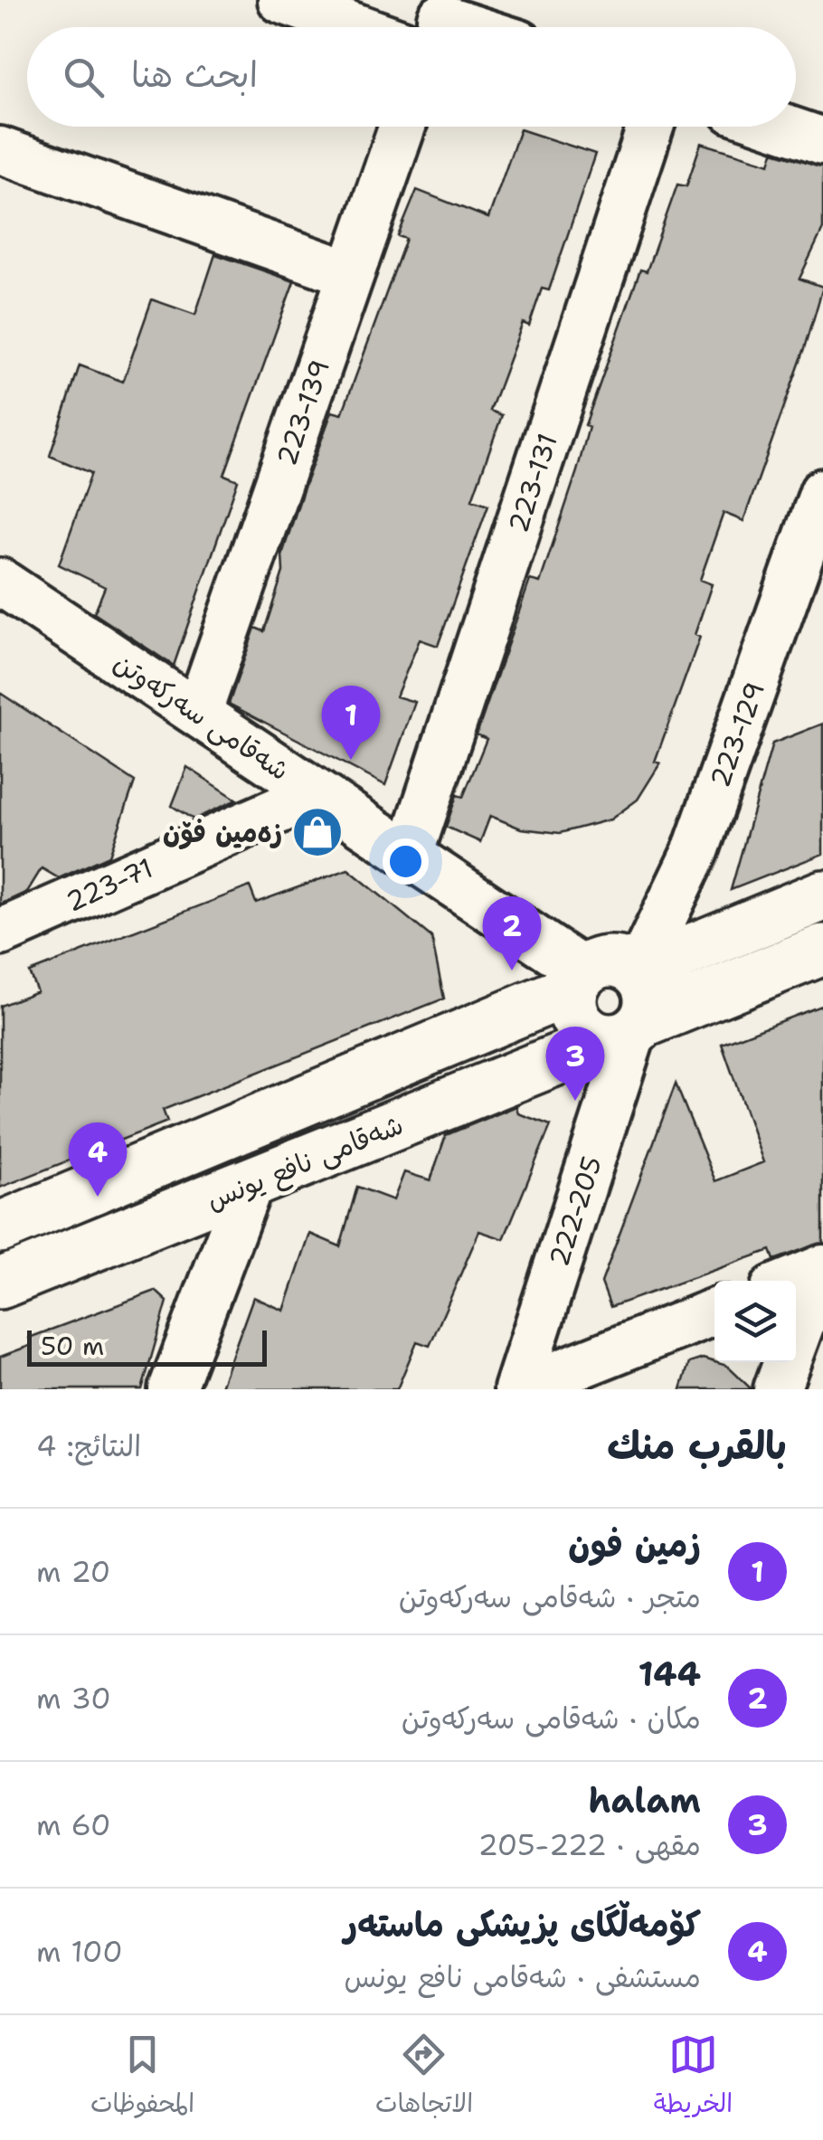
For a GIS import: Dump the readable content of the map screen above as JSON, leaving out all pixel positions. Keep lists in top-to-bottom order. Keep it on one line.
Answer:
{"streets":{"main road":["شەقامی نافع یونس"],"street":["223-139","223-131","شەقامی سەرکەوتن","223-129","223-71","222-205"]},"crossings":[["223-139","شەقامی سەرکەوتن"],["223-131","شەقامی سەرکەوتن"],["شەقامی سەرکەوتن","223-129"],["شەقامی سەرکەوتن","223-71"],["شەقامی سەرکەوتن","شەقامی نافع یونس"],["شەقامی سەرکەوتن","222-205"],["223-129","شەقامی نافع یونس"],["223-129","222-205"],["شەقامی نافع یونس","222-205"]],"places":{"shop":["زەمین فۆن"]},"scale_bar":"50 m","page":{"search":"ابحث هنا","pins":["1","2","3","4"],"scale":"50 m","heading":["بالقرب منك","النتائج: 4"],"list":[{"mark":"1","name":"زمين فون","note":"متجر · شەقامی سەرکەوتن","value":"20 m"},{"mark":"2","name":"144","note":"مكان · شەقامی سەرکەوتن","value":"30 m"},{"mark":"3","name":"halam","note":"مقهى · 222-205","value":"60 m"},{"mark":"4","name":"کۆمەڵگای پزیشکی ماستەر","note":"مستشفى · شەقامی نافع یونس","value":"100 m"}],"nav":["الخريطة","الاتجاهات","المحفوظات"]}}
